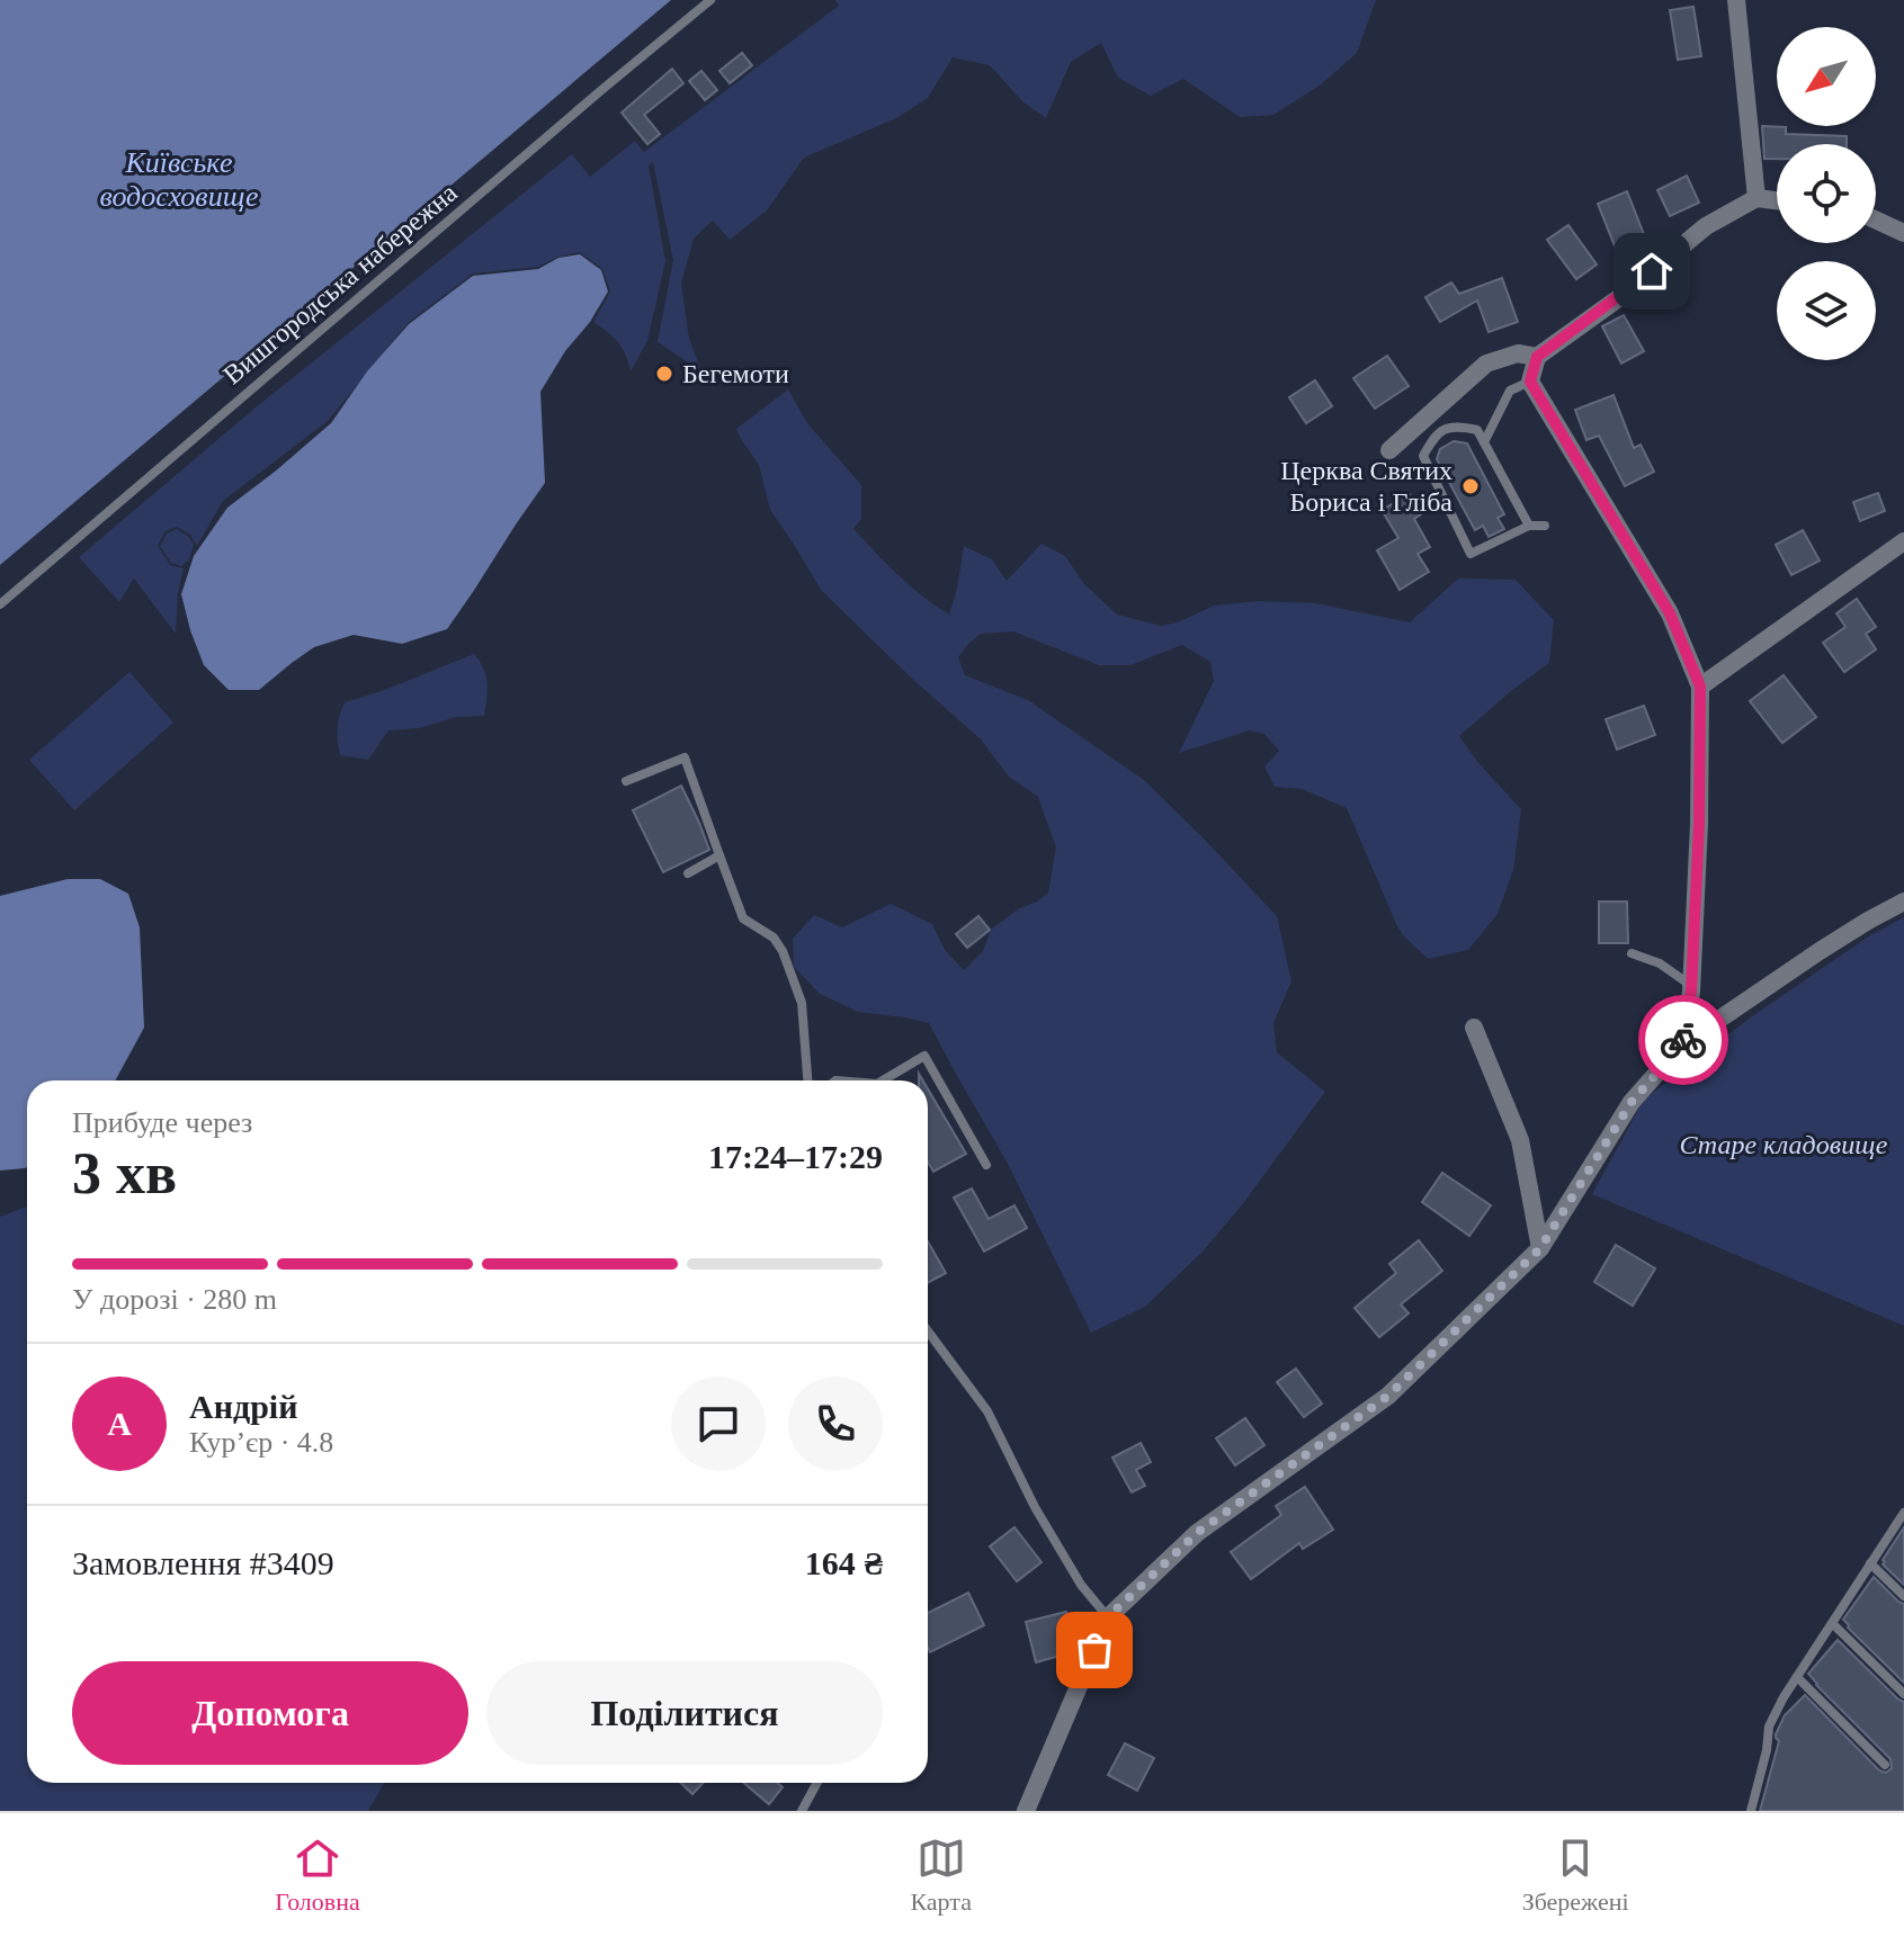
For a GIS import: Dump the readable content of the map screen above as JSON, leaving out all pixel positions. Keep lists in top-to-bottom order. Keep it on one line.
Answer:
{"streets":{"lane":["Вишгородська набережна"]},"water":["Київське водосховище"],"parks":["Старе кладовище"],"places":["Бегемоти","Церква Святих Бориса і Гліба"],"north":"bottom left","page":{"heading":["3 хв","Прибуде через","17:24–17:29"],"panel":["Андрій","Кур’єр · 4.8","Замовлення #3409","164 ₴"],"bar":"У дорозі · 280 m","round":"А","buttons":["Допомога","Поділитися"],"tabs":["Головна","Карта","Збережені"]}}
